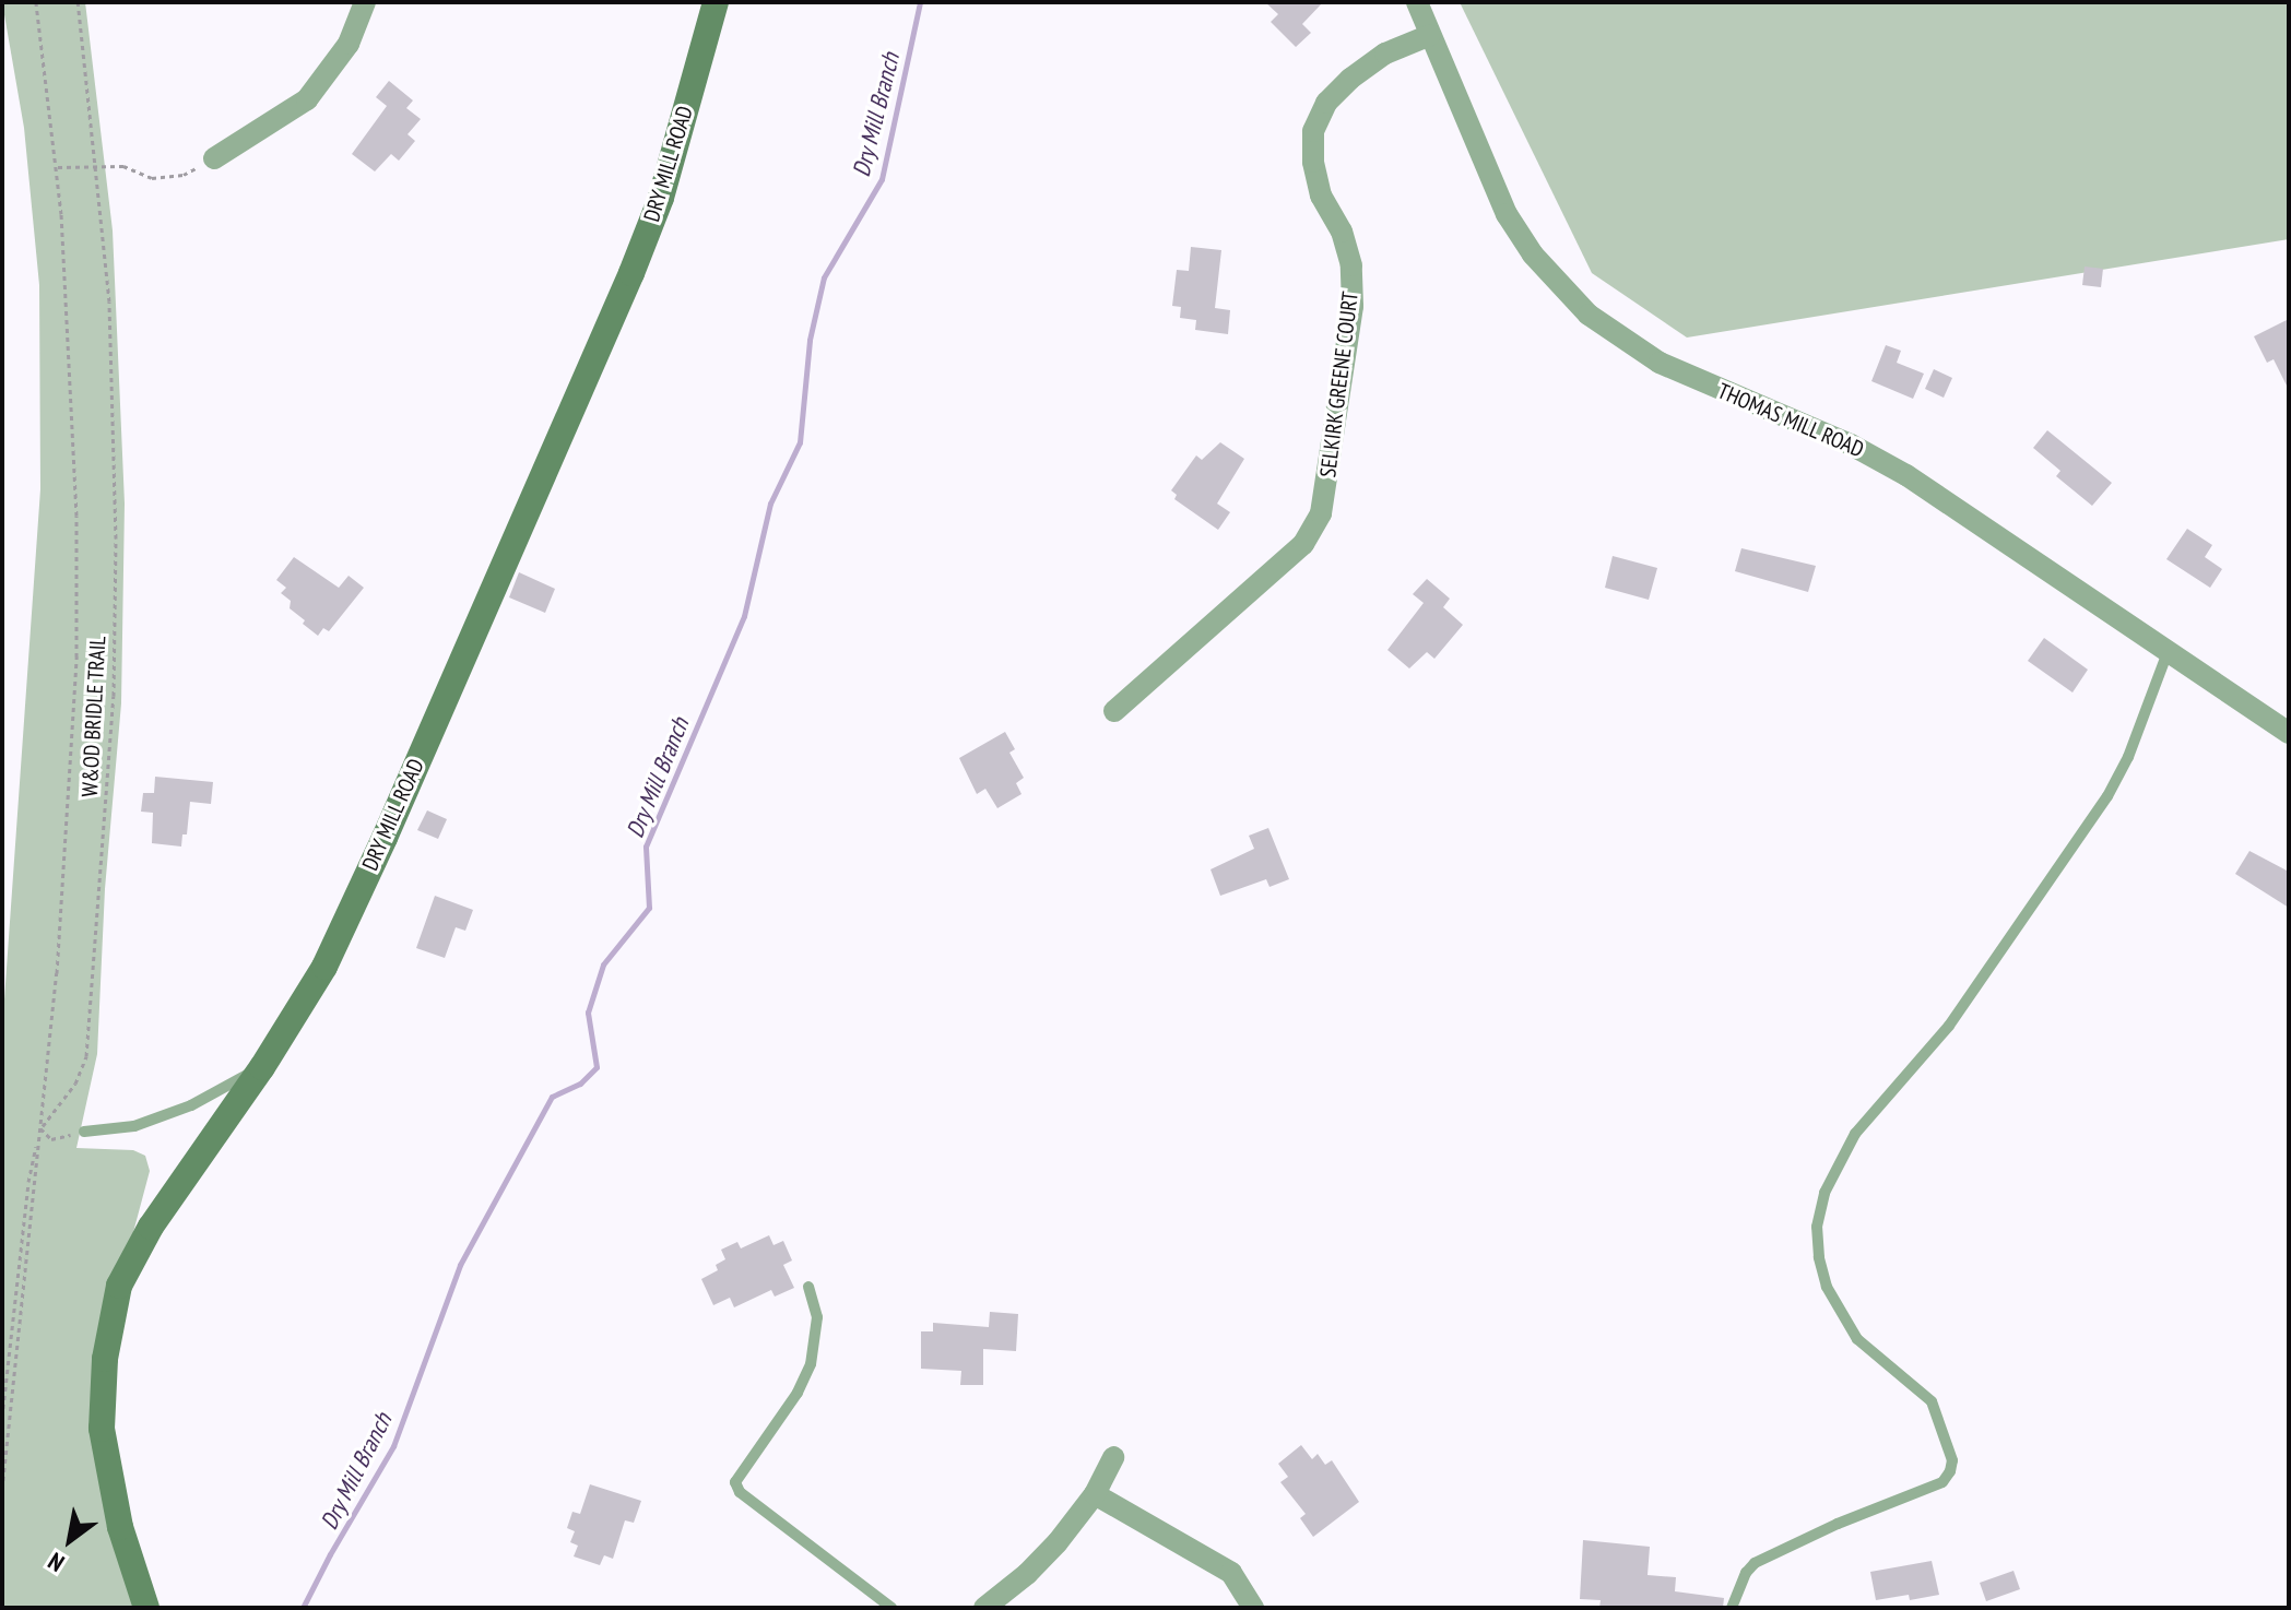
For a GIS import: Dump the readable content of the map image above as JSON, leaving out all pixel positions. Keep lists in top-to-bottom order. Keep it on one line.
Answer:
{"streets":{"street":["DRY MILL ROAD","SELKIRK GREENE COURT","THOMAS MILL ROAD"],"path":["W&OD BRIDLE TRAIL"]},"crossings":[["SELKIRK GREENE COURT","THOMAS MILL ROAD"]],"water":["Dry Mill Branch"],"north":"bottom left"}
